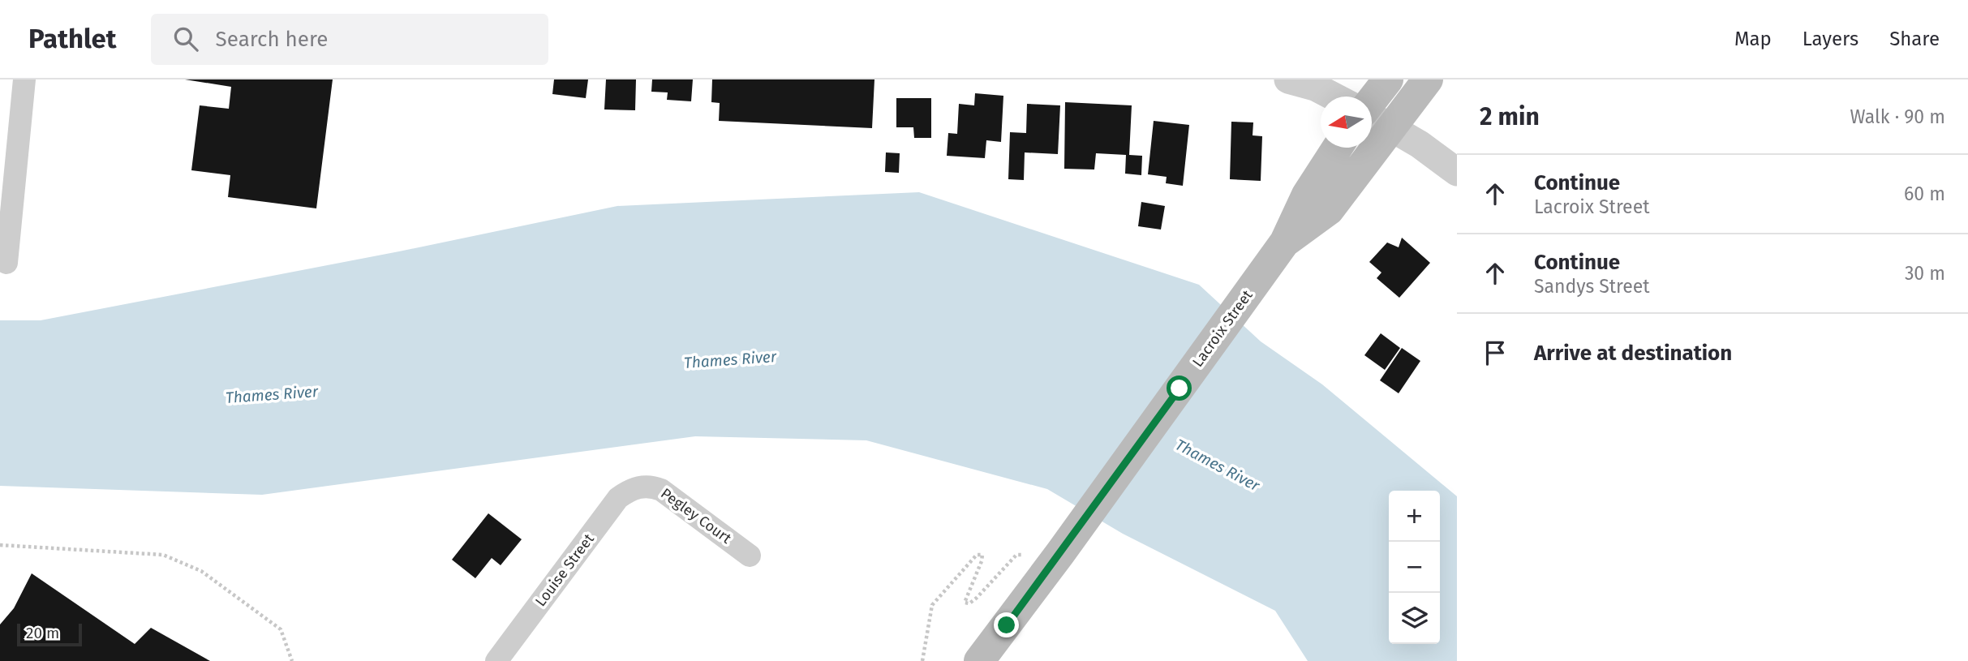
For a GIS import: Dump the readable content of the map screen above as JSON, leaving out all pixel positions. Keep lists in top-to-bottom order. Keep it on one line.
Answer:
{"streets":{"main road":["Lacroix Street"],"street":["Pegley Court","Louise Street"]},"crossings":[["Pegley Court","Louise Street"]],"water":["Thames River"],"scale_bar":"20 m","north":"left","page":{"header":"Pathlet","search":"Search here","nav":["Map","Layers","Share"],"heading":["2 min","Walk · 90 m"],"list":[["Continue","Lacroix Street","60 m"],["Continue","Sandys Street","30 m"],"Arrive at destination"],"map_buttons":["+","−"],"scale":"20 m"}}
